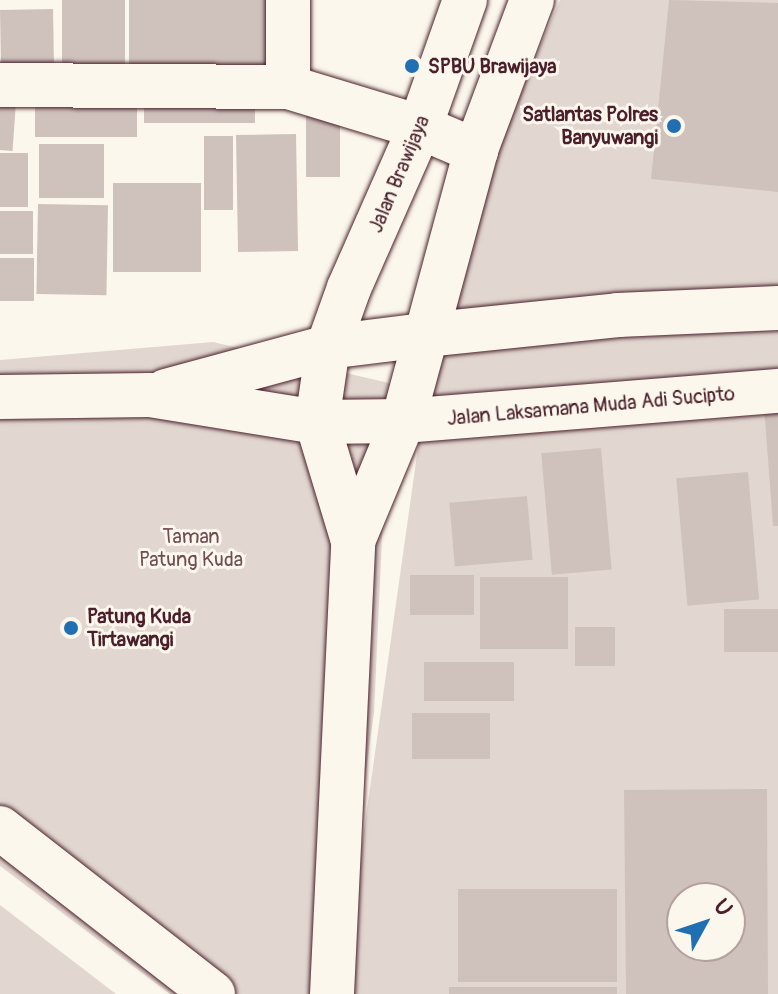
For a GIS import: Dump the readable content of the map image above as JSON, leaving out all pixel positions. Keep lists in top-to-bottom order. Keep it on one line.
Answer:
{"streets":{"main road":["Jalan Brawijaya","Jalan Laksamana Muda Adi Sucipto"]},"crossings":[["Jalan Brawijaya","Jalan Laksamana Muda Adi Sucipto"]],"parks":["Taman Patung Kuda"],"places":["SPBU Brawijaya","Satlantas Polres Banyuwangi","Patung Kuda Tirtawangi"],"north":"top right"}
